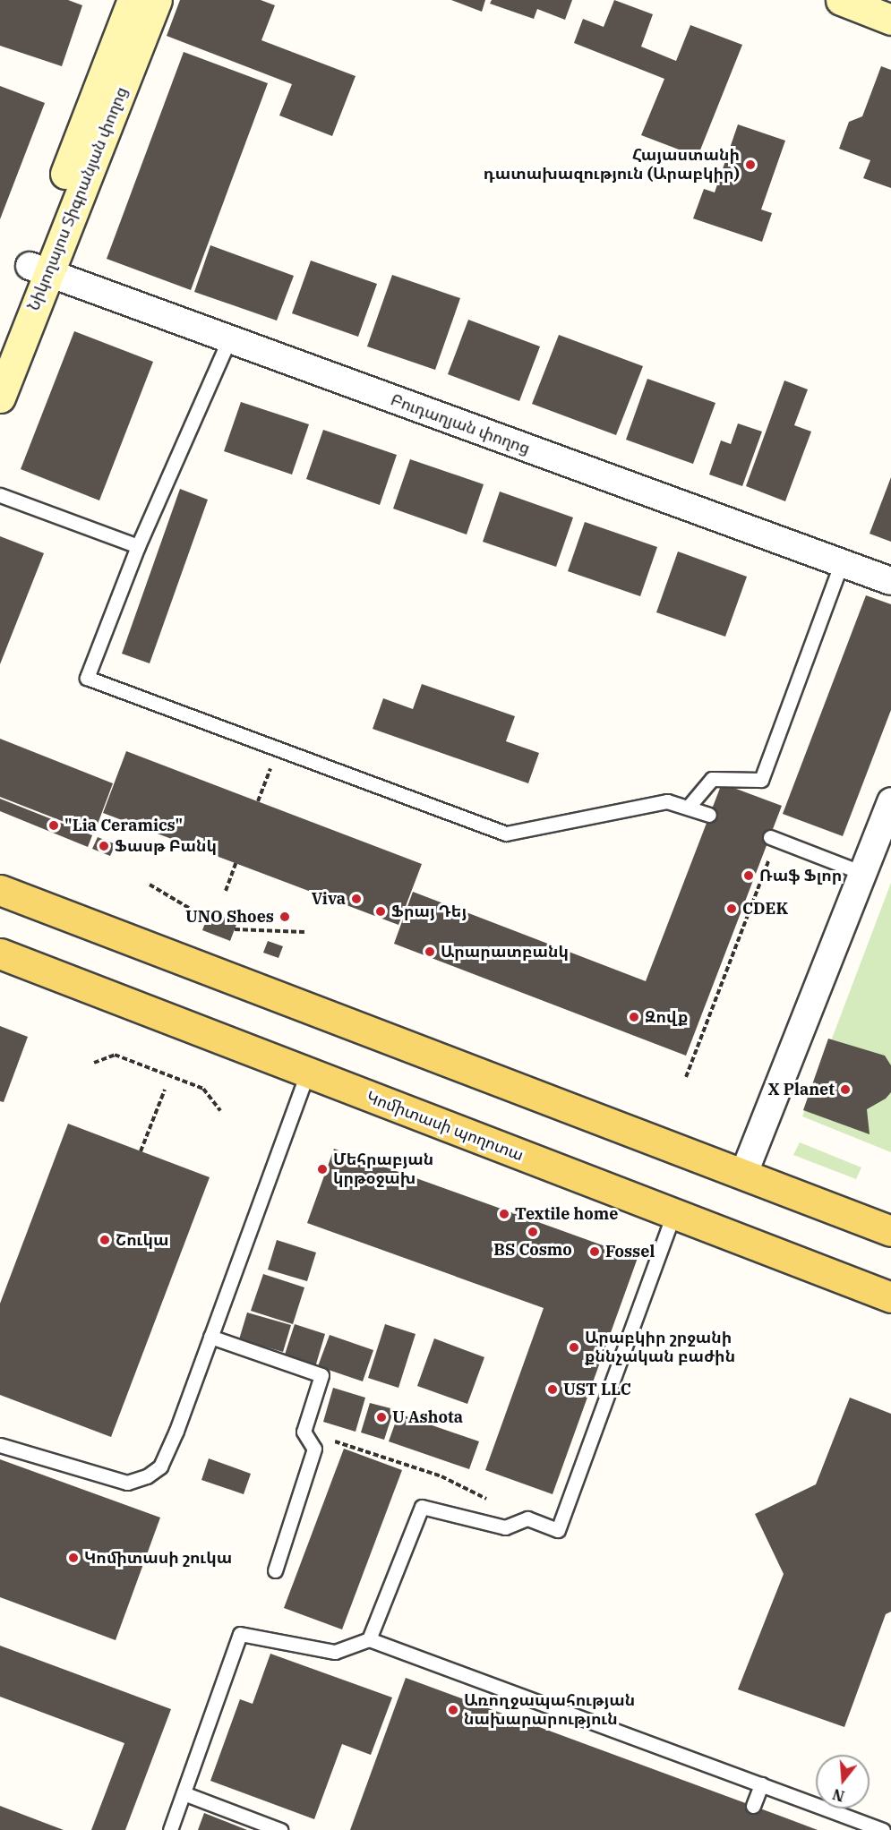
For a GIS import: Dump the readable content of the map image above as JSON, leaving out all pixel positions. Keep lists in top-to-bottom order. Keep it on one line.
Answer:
{"streets":{"main road":["Կոմիտասի պողոտա"],"street":["Նիկողայոս Տիգրանյան փողոց","Բուդաղյան փողոց"]},"crossings":[["Նիկողայոս Տիգրանյան փողոց","Բուդաղյան փողոց"]],"places":["Հայաստանի դատախազություն (Արաբկիր)","\"Lia Ceramics\"","Ֆասթ Բանկ","Ռաֆ Ֆլոր","Viva","CDEK","Ֆրայ Դեյ","UNO Shoes","Արարատբանկ","Զովք","X Planet","Մեհրաբյան կրթօջախ","Textile home","BS Cosmo","Շուկա","Fossel","Արաբկիր շրջանի քննչական բաժին","UST LLC","U Ashota","Կոմիտասի շուկա","Առողջապահության նախարարություն"],"north":"bottom"}
